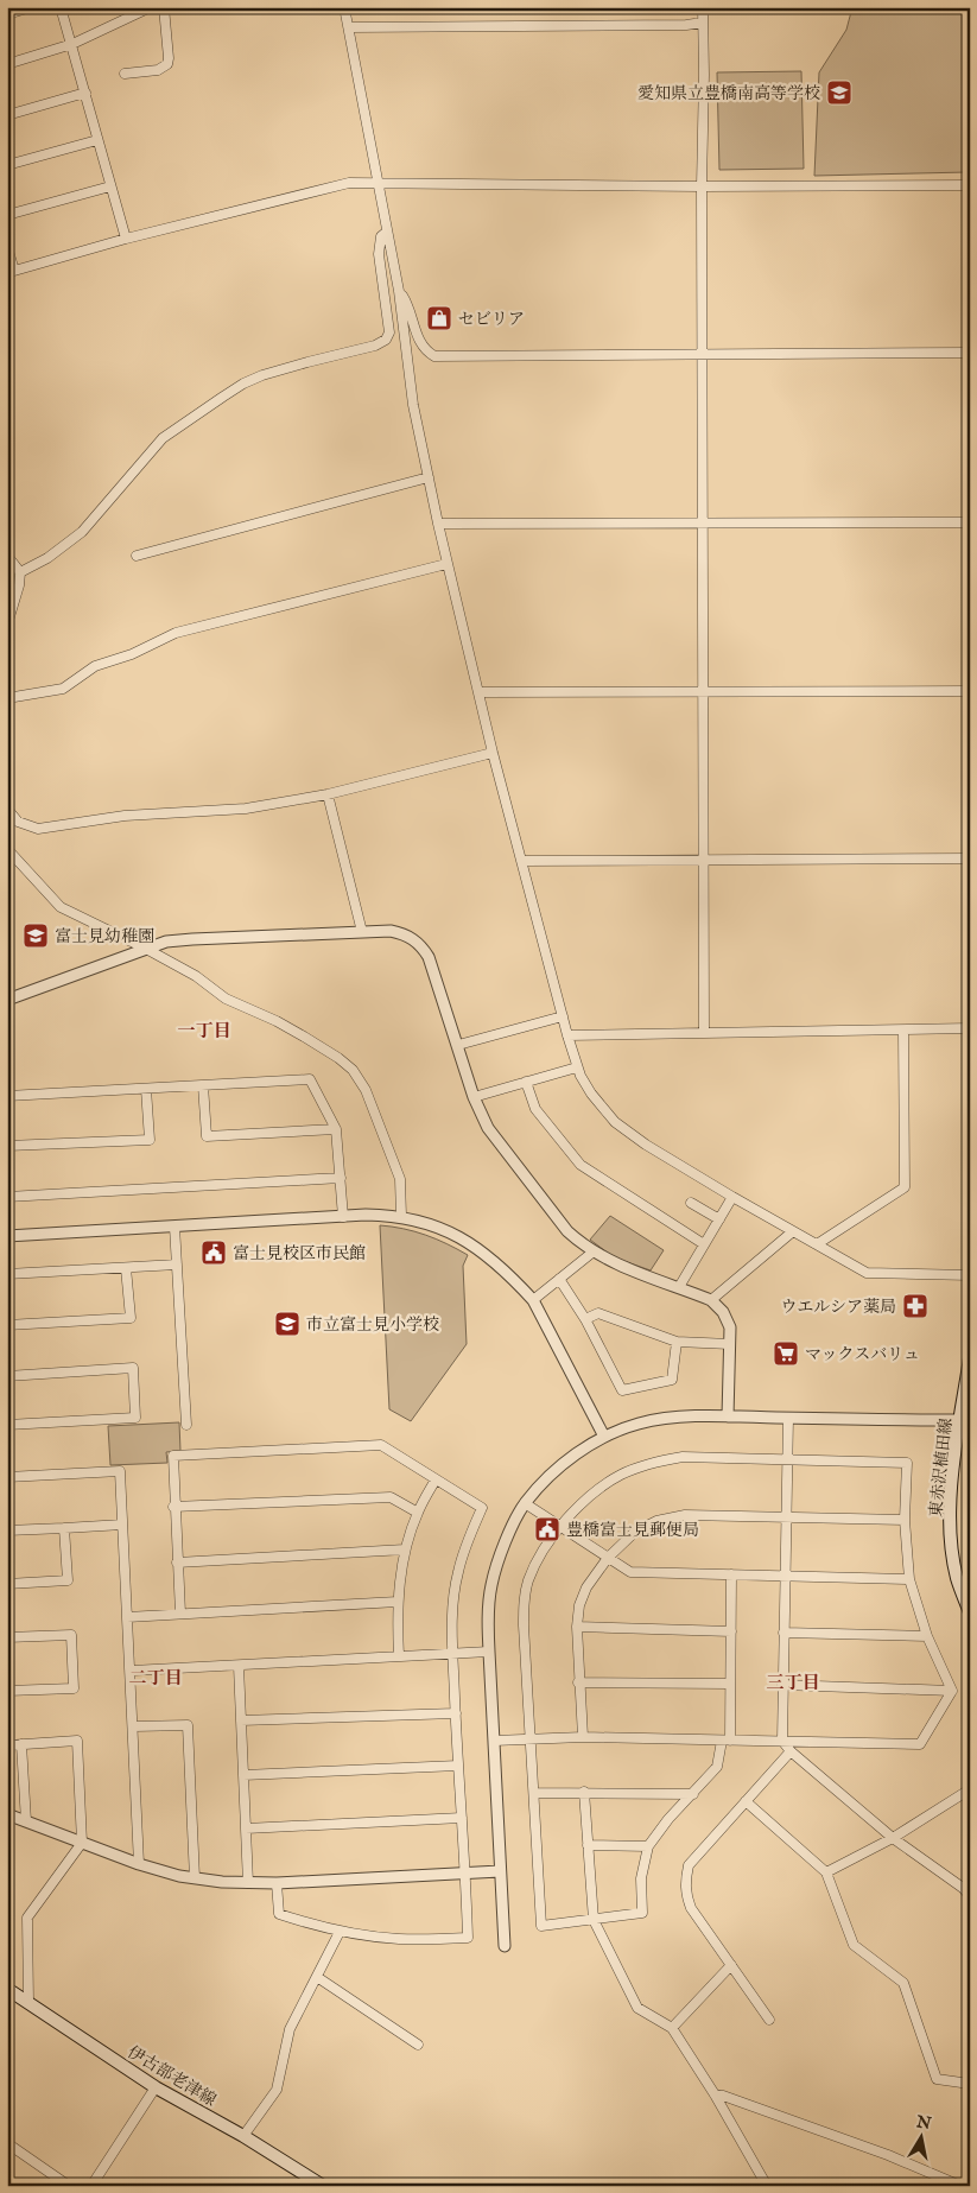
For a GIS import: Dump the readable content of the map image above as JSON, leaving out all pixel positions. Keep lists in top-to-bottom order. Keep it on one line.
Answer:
{"streets":{"main road":["東赤沢植田線","伊古部老津線"]},"districts":["一丁目","二丁目","三丁目"],"places":{"school or university":["愛知県立豊橋南高等学校","富士見幼稚園","市立富士見小学校"],"shop":["セビリア"],"public building":["富士見校区市民館","豊橋富士見郵便局"],"pharmacy":["ウエルシア薬局"],"supermarket":["マックスバリュ"]},"north":"top"}
